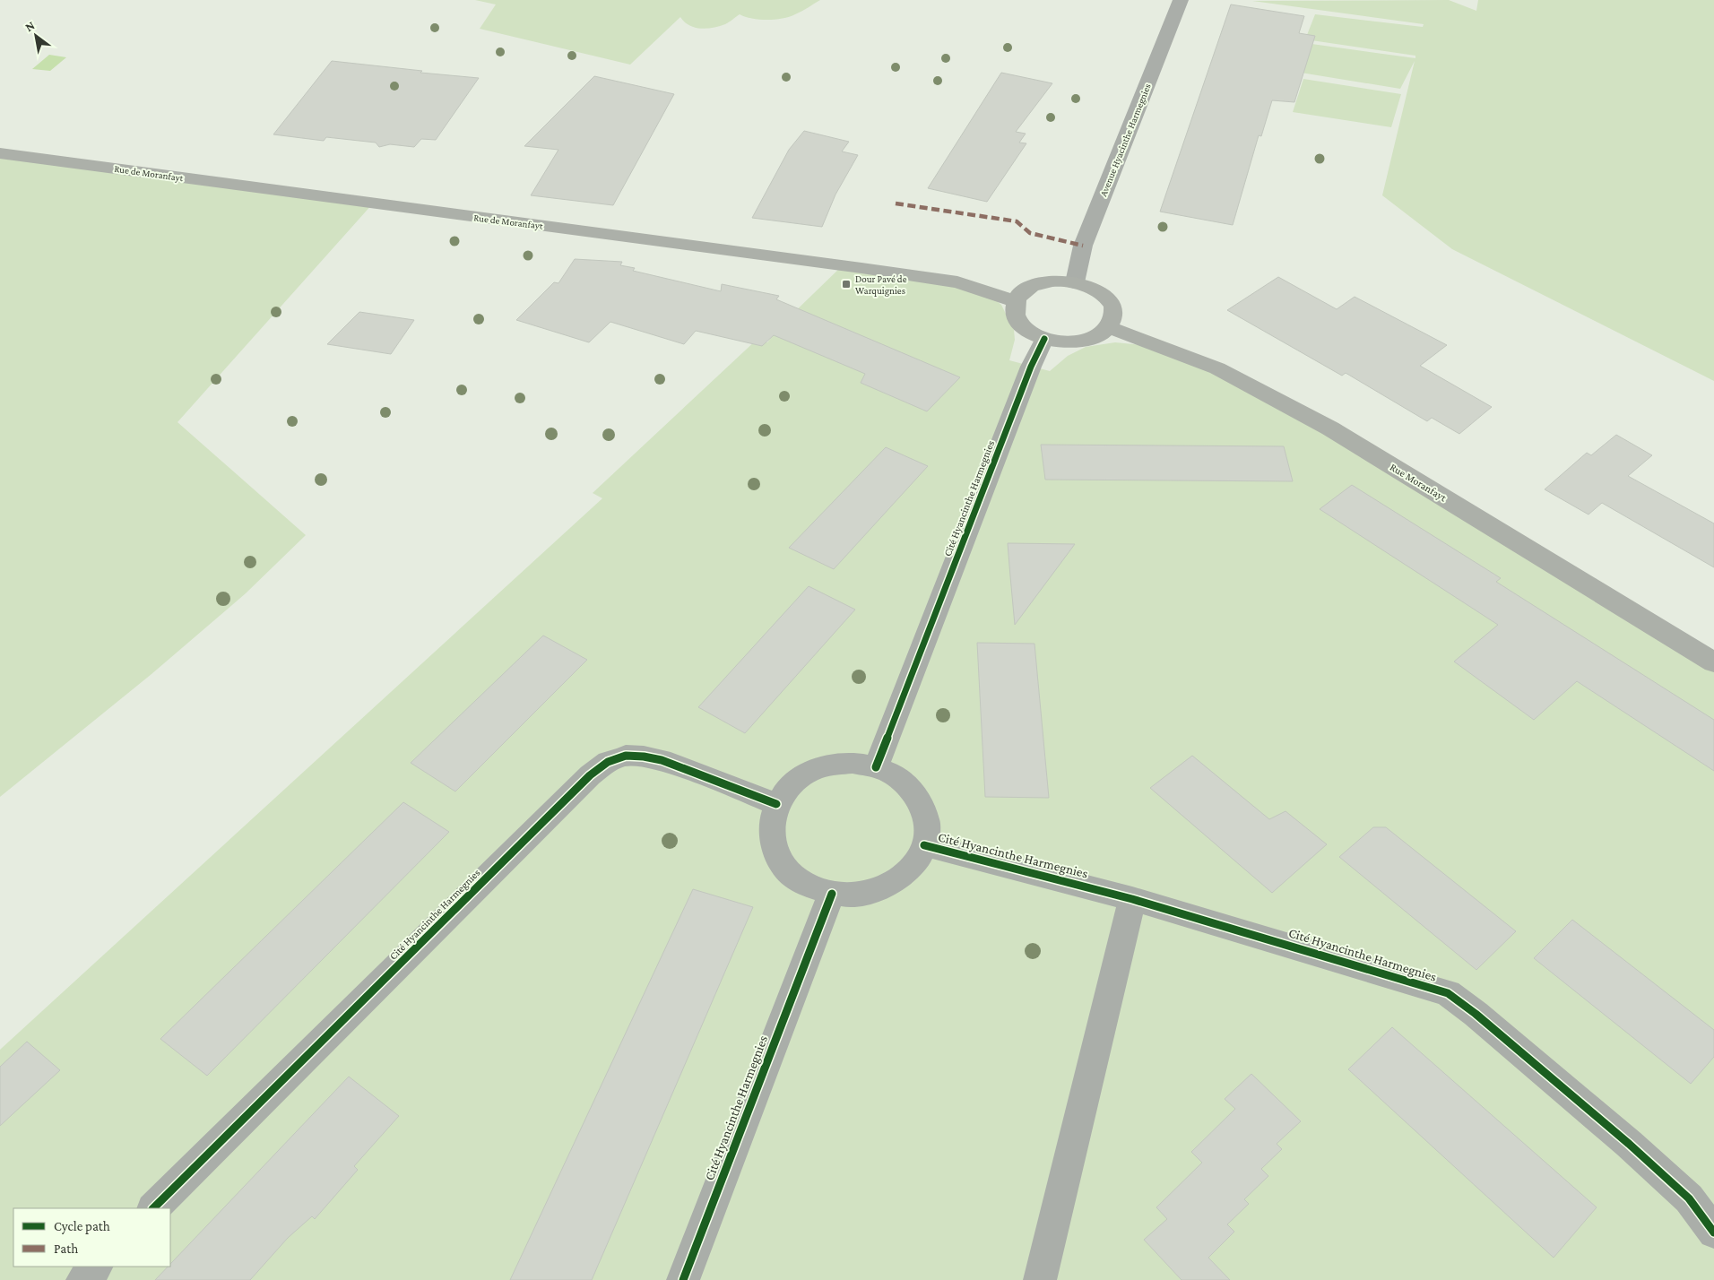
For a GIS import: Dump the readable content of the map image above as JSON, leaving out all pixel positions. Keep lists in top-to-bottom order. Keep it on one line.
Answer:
{"streets":{"main road":["Rue de Moranfayt","Rue Moranfayt"],"street":["Avenue Hyacinthe Harmegnies","Cité Hyancinthe Harmegnies"]},"crossings":[["Avenue Hyacinthe Harmegnies","Rue de Moranfayt"],["Avenue Hyacinthe Harmegnies","Rue Moranfayt"],["Avenue Hyacinthe Harmegnies","Cité Hyancinthe Harmegnies"],["Rue de Moranfayt","Rue Moranfayt"],["Rue de Moranfayt","Cité Hyancinthe Harmegnies"],["Rue Moranfayt","Cité Hyancinthe Harmegnies"]],"places":{"transit":["Dour Pavé de Warquignies"]},"legend":["Cycle path","Path"],"north":"top left"}
